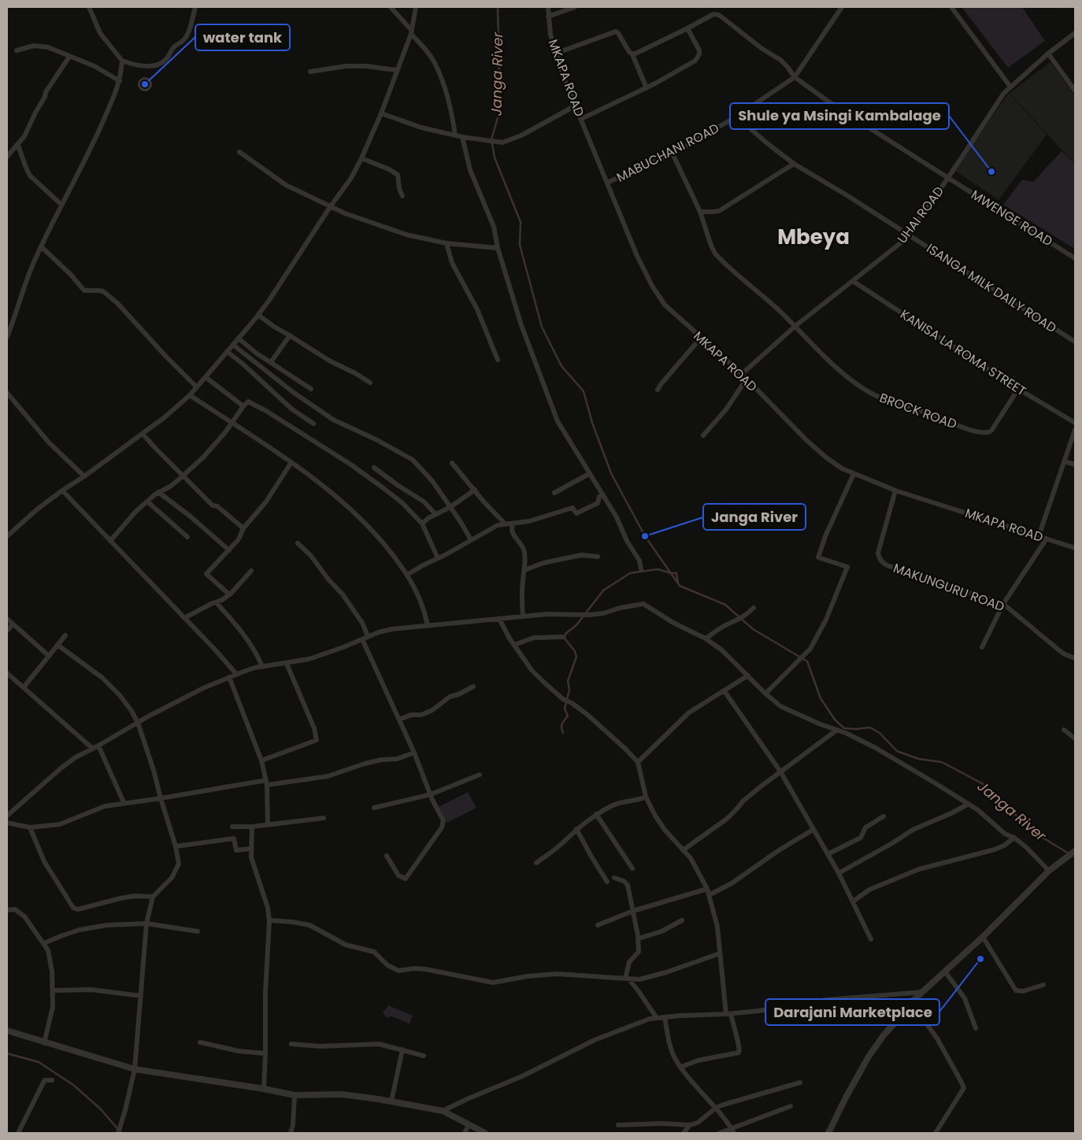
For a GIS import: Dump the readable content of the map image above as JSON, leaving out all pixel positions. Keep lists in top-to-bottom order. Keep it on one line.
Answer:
{"streets":{"street":["MKAPA ROAD","MABUCHANI ROAD","UHAI ROAD","MWENGE ROAD","ISANGA MILK DAILY ROAD","KANISA LA ROMA STREET","BROCK ROAD","MAKUNGURU ROAD"]},"crossings":[["MKAPA ROAD","MABUCHANI ROAD"],["MKAPA ROAD","UHAI ROAD"],["MKAPA ROAD","MAKUNGURU ROAD"],["MABUCHANI ROAD","MWENGE ROAD"],["MABUCHANI ROAD","ISANGA MILK DAILY ROAD"],["UHAI ROAD","MWENGE ROAD"],["UHAI ROAD","ISANGA MILK DAILY ROAD"],["UHAI ROAD","KANISA LA ROMA STREET"],["UHAI ROAD","BROCK ROAD"],["KANISA LA ROMA STREET","BROCK ROAD"]],"districts":["Mbeya"],"water":["Janga River"],"places":["water tank","Shule ya Msingi Kambalage","Janga River","Darajani Marketplace"]}
